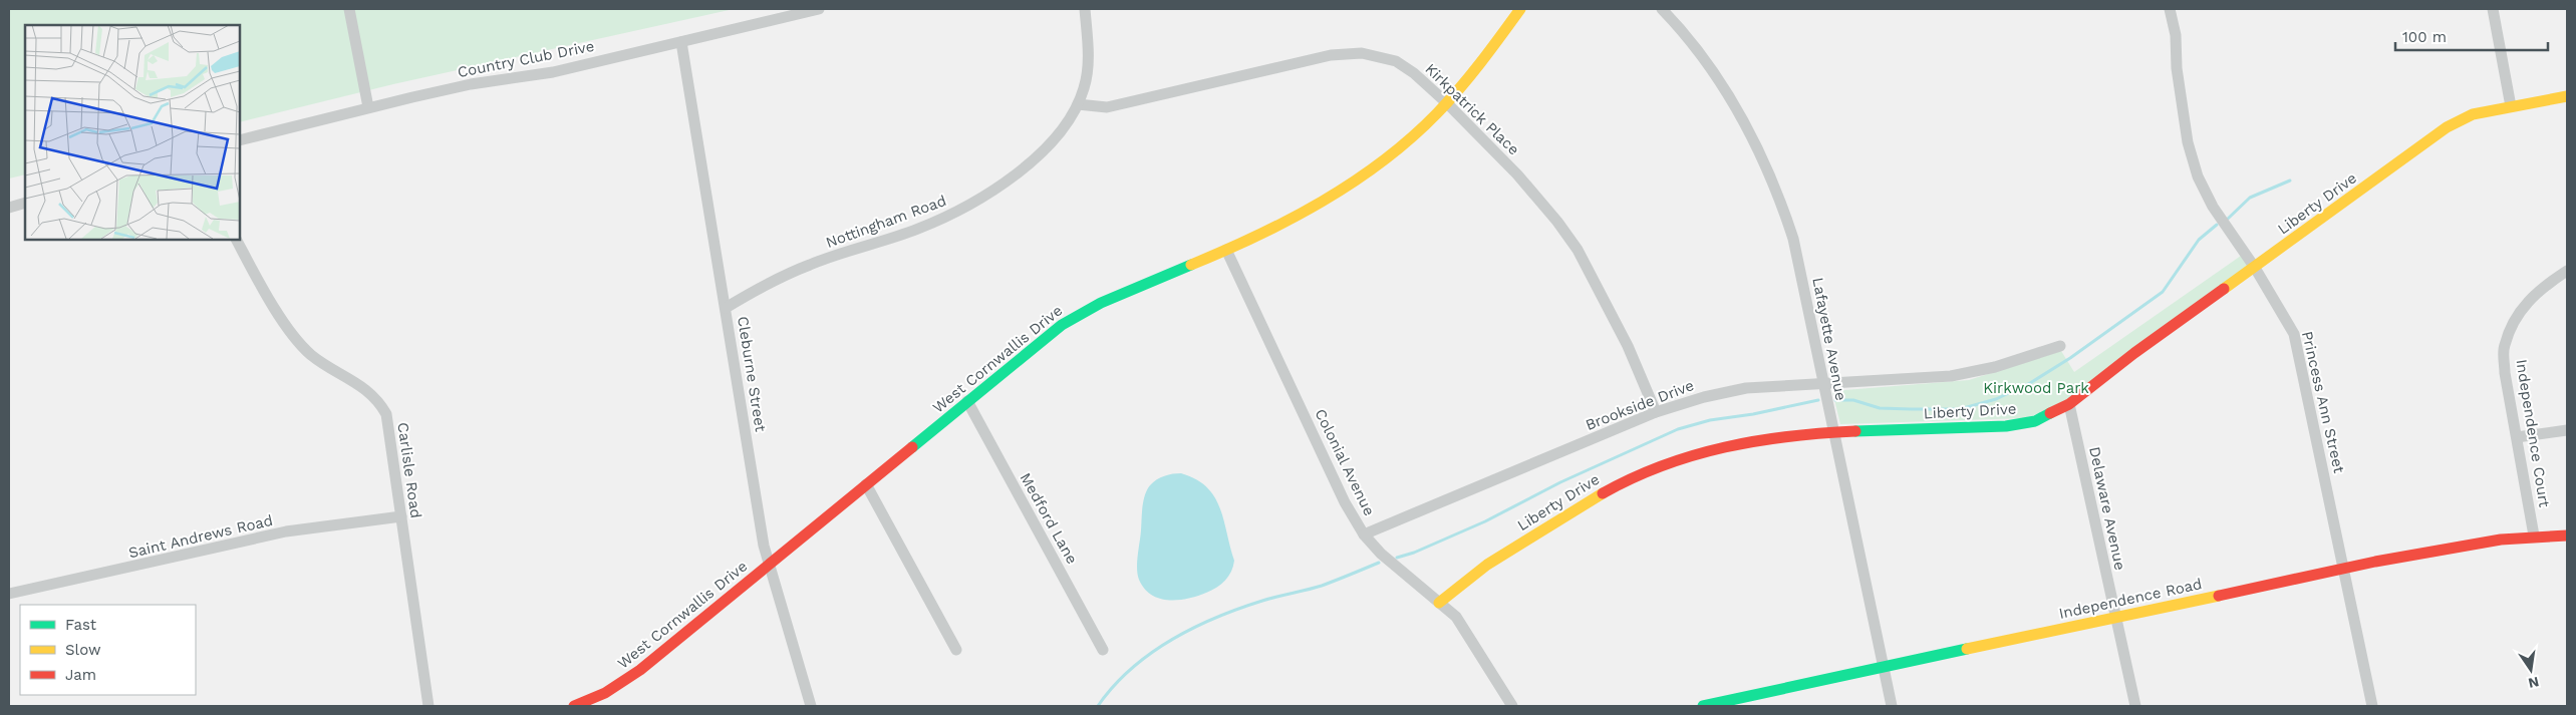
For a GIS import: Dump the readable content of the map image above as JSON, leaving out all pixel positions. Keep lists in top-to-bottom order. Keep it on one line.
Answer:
{"streets":{"street":["Country Club Drive","Kirkpatrick Place","Liberty Drive","Nottingham Road","Lafayette Avenue","West Cornwallis Drive","Cleburne Street","Princess Ann Street","Brookside Drive","Independence Court","Colonial Avenue","Carlisle Road","Delaware Avenue","Medford Lane","Saint Andrews Road","Independence Road"]},"crossings":[["Country Club Drive","Cleburne Street"],["Kirkpatrick Place","Nottingham Road"],["Kirkpatrick Place","West Cornwallis Drive"],["Kirkpatrick Place","Brookside Drive"],["Liberty Drive","Lafayette Avenue"],["Liberty Drive","Princess Ann Street"],["Liberty Drive","Colonial Avenue"],["Liberty Drive","Delaware Avenue"],["Nottingham Road","Cleburne Street"],["Lafayette Avenue","Brookside Drive"],["Lafayette Avenue","Independence Road"],["West Cornwallis Drive","Cleburne Street"],["West Cornwallis Drive","Colonial Avenue"],["West Cornwallis Drive","Medford Lane"],["Princess Ann Street","Independence Road"],["Brookside Drive","Colonial Avenue"],["Independence Court","Independence Road"],["Carlisle Road","Saint Andrews Road"],["Delaware Avenue","Independence Road"]],"parks":["Kirkwood Park"],"legend":["Fast","Slow","Jam"],"scale_bar":"100 m","north":"bottom"}
